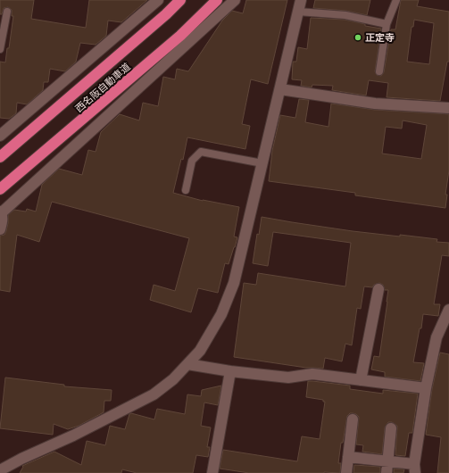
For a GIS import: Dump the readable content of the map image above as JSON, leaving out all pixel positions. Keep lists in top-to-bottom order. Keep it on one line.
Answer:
{"streets":{"highway":["西名阪自動車道"]},"places":["正定寺"]}
